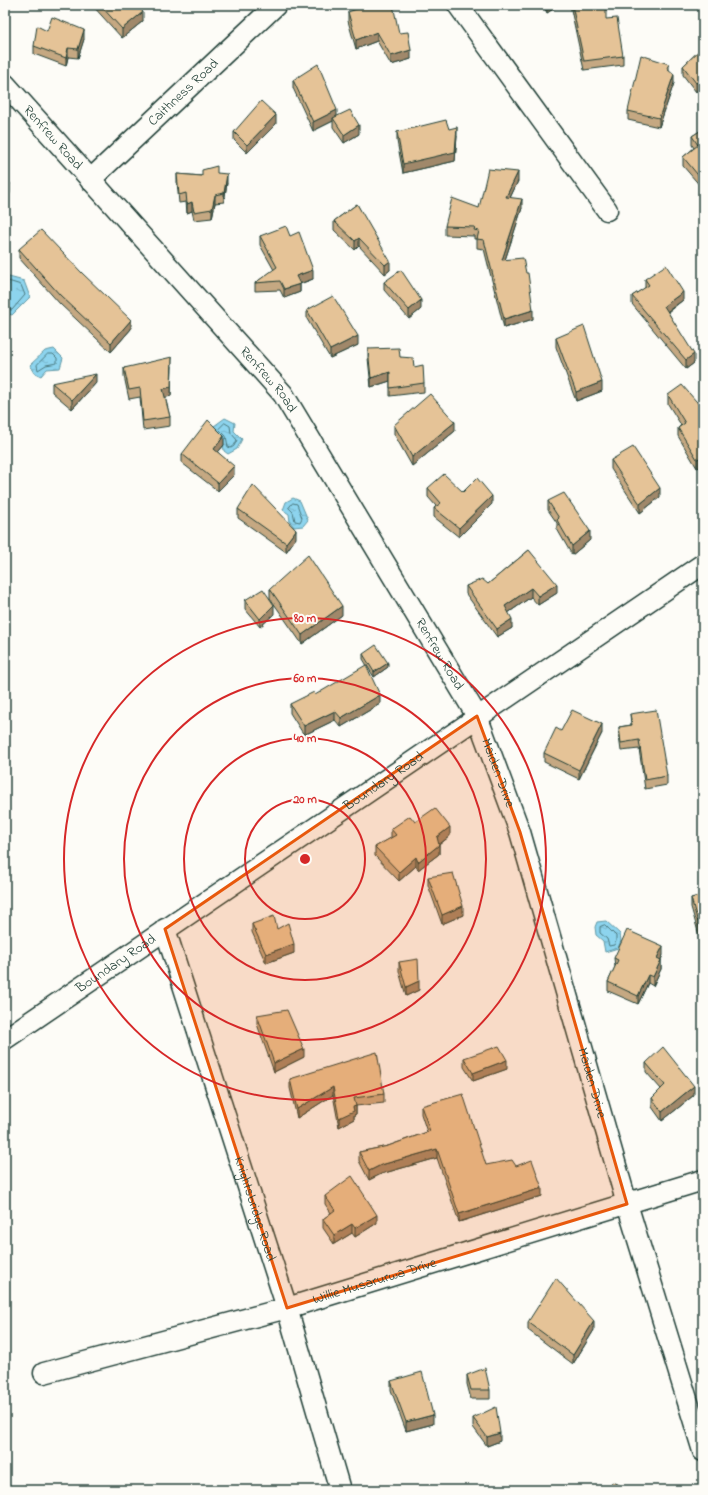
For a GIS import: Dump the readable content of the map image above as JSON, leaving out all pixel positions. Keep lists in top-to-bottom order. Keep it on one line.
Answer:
{"streets":{"street":["Caithness Road","Renfrew Road","Maiden Drive","Boundary Road","Knightsbridge Road","Willie Musarurwa Drive"]},"crossings":[["Caithness Road","Renfrew Road"],["Renfrew Road","Maiden Drive"],["Renfrew Road","Boundary Road"],["Maiden Drive","Boundary Road"],["Maiden Drive","Willie Musarurwa Drive"],["Boundary Road","Knightsbridge Road"],["Knightsbridge Road","Willie Musarurwa Drive"]],"rings":["80 m","60 m","40 m","20 m"]}
